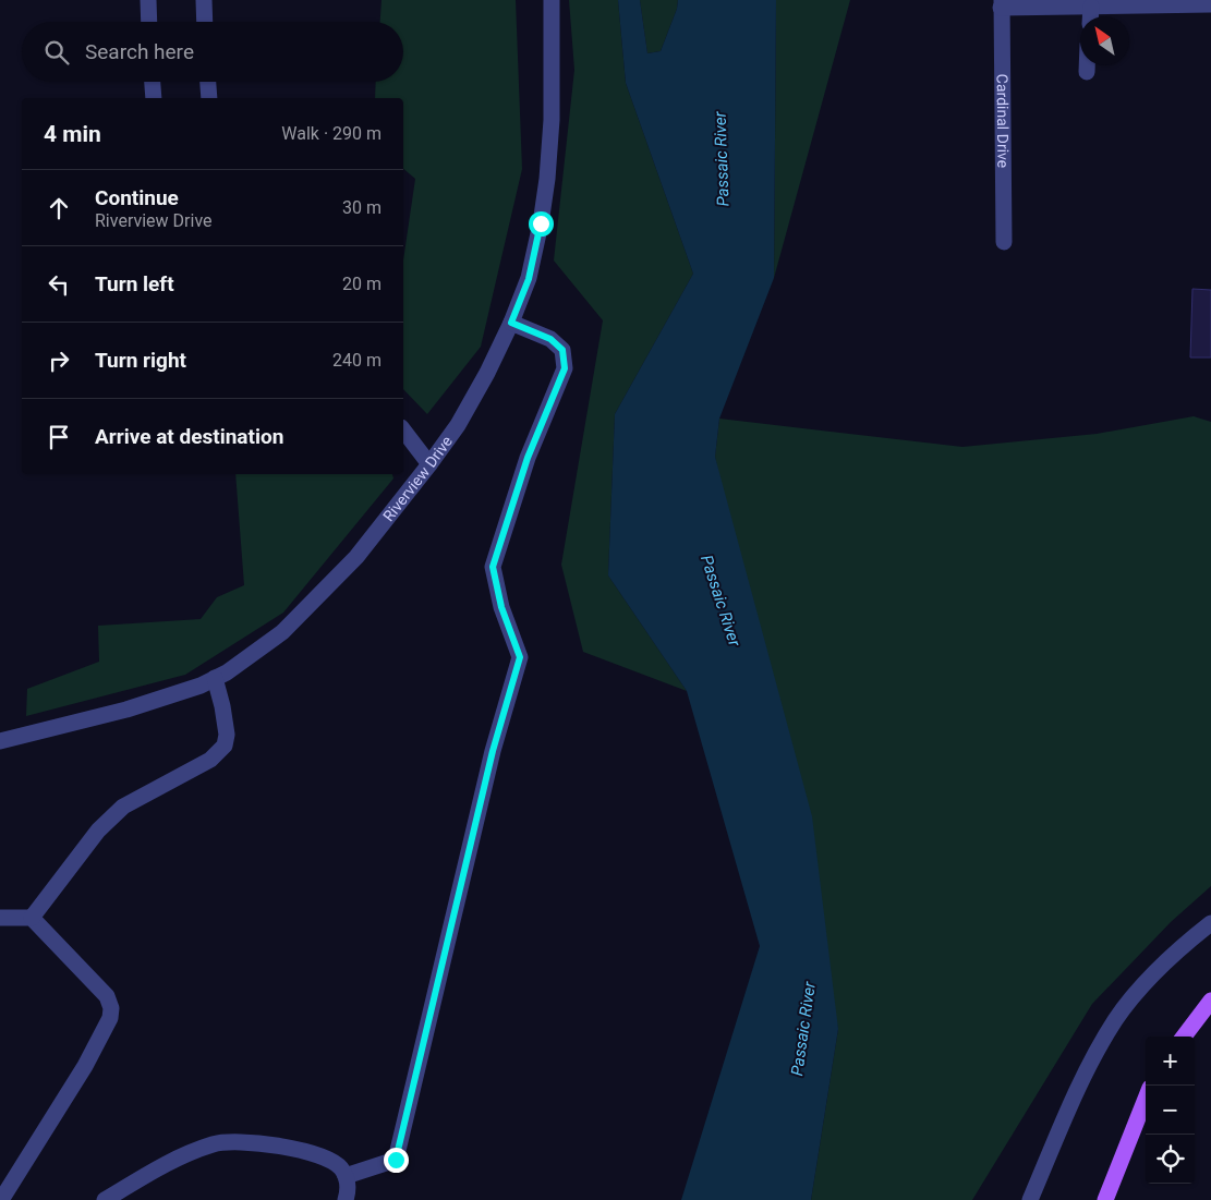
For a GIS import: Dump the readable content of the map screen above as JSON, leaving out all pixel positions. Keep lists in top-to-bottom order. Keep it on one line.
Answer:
{"streets":{"street":["Cardinal Drive","Riverview Drive"]},"water":["Passaic River"],"north":"top left","page":{"search":"Search here","heading":["4 min","Walk · 290 m"],"list":[["Continue","Riverview Drive","30 m"],["Turn left","20 m"],["Turn right","240 m"],"Arrive at destination"],"map_buttons":["+","−"]}}
